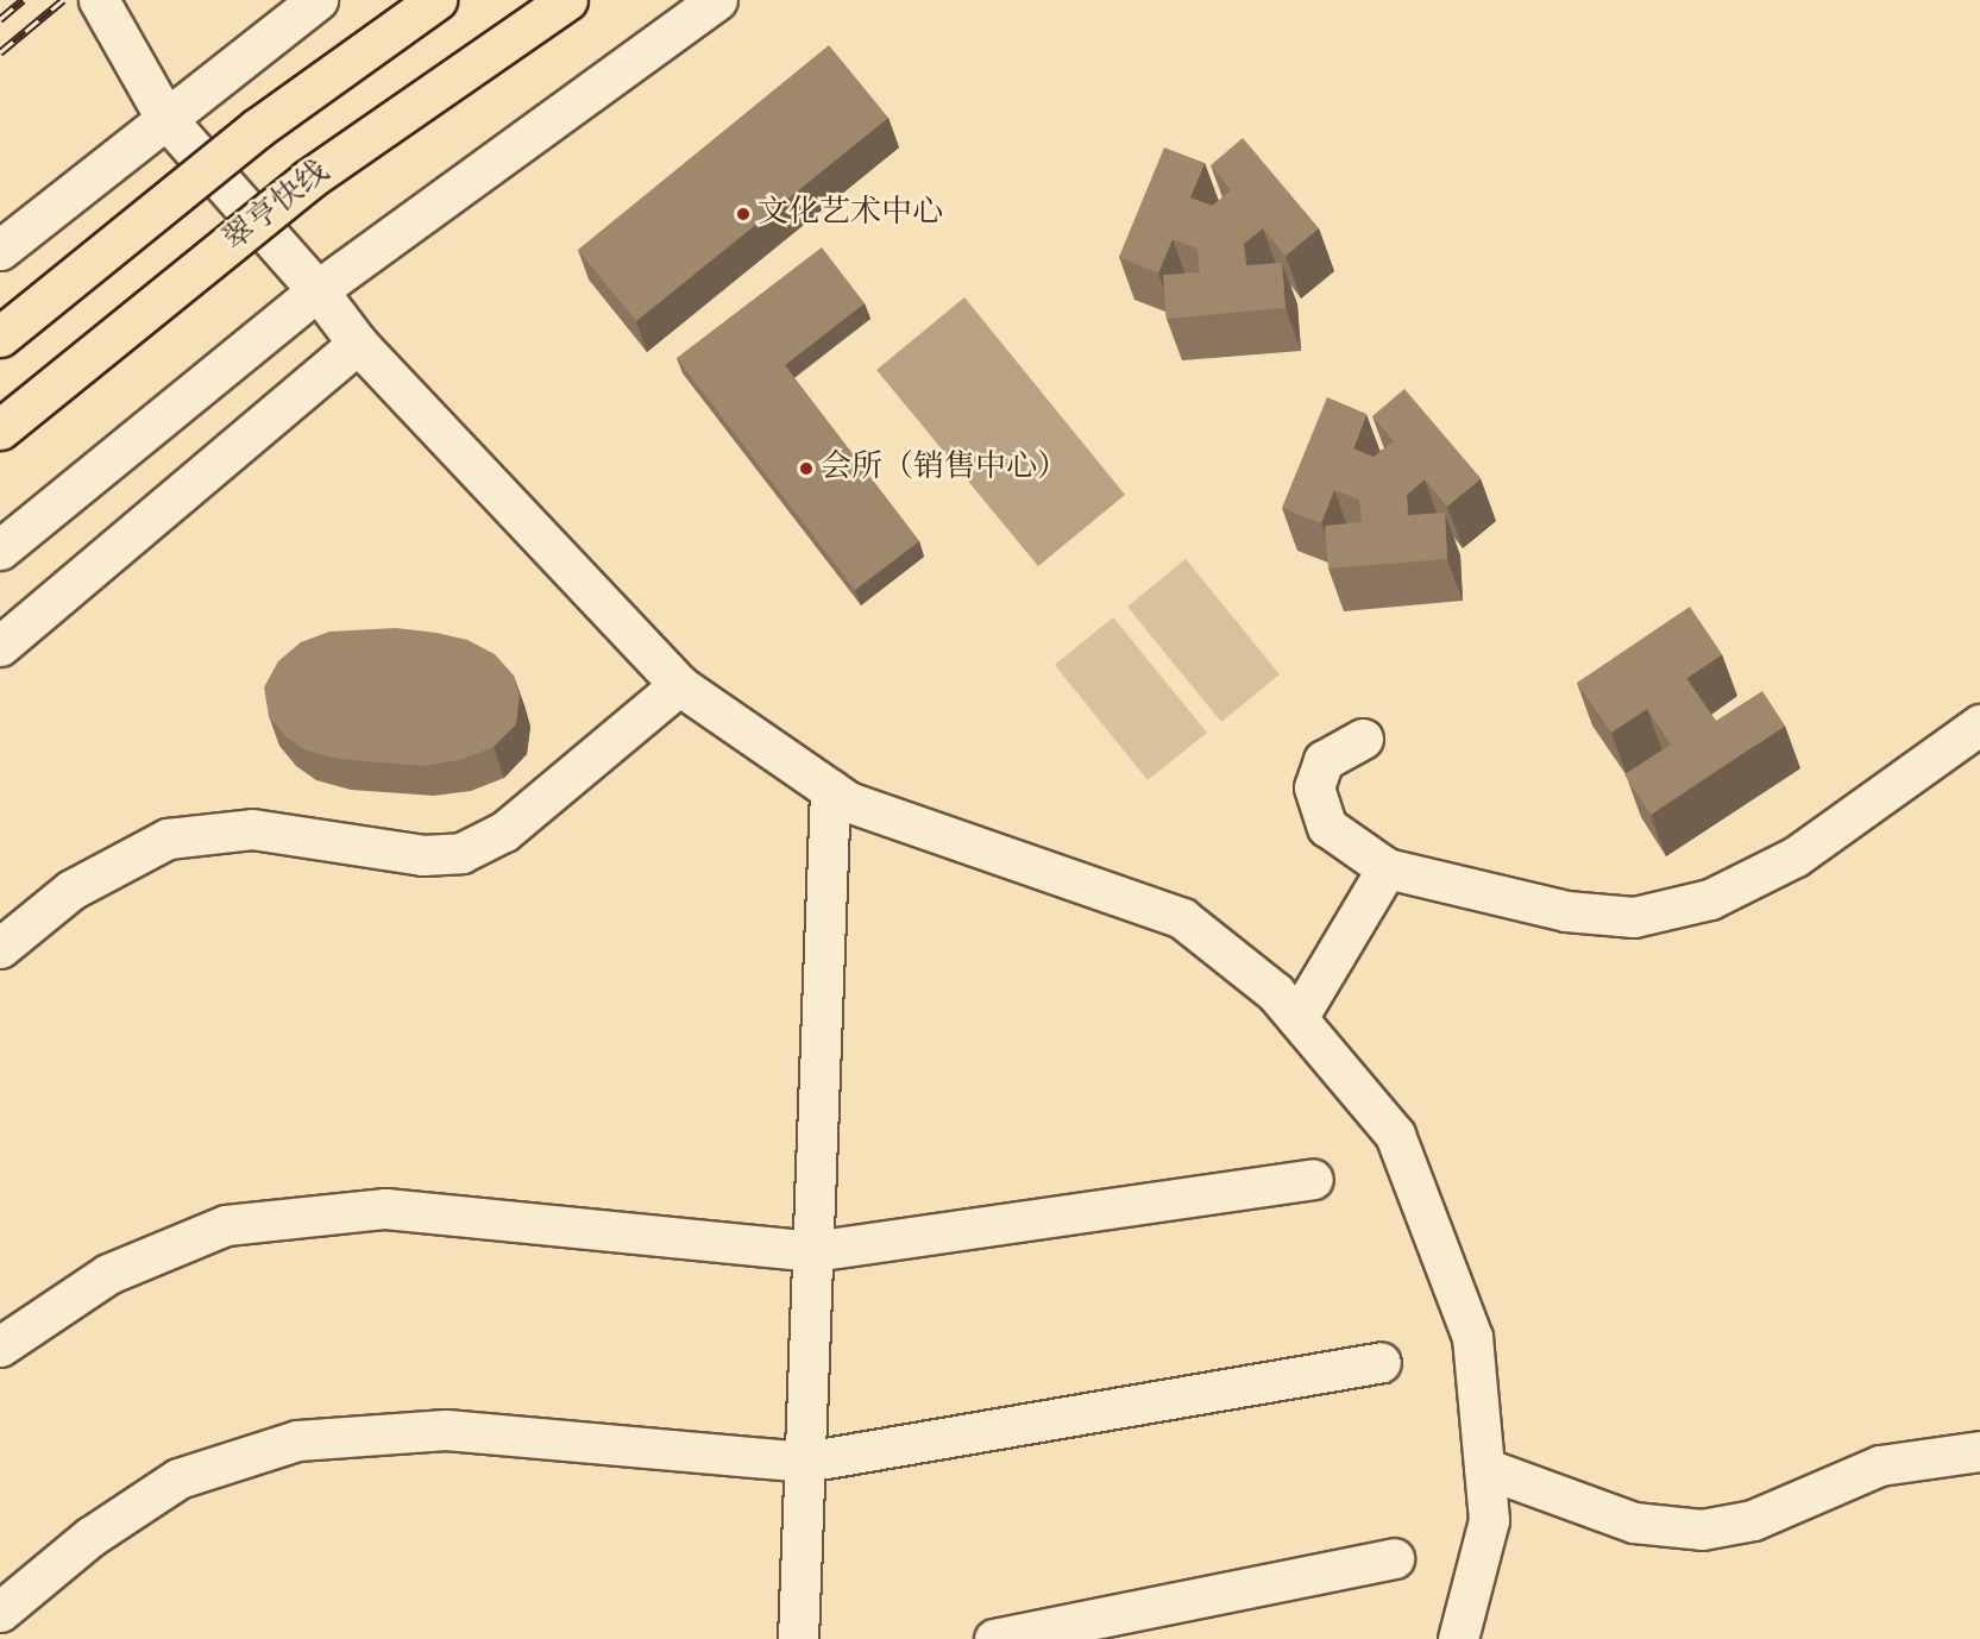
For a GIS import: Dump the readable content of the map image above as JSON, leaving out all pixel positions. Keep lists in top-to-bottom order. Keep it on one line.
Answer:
{"streets":{"highway":["翠亨快线"]},"places":["文化艺术中心","会所（销售中心）"]}
